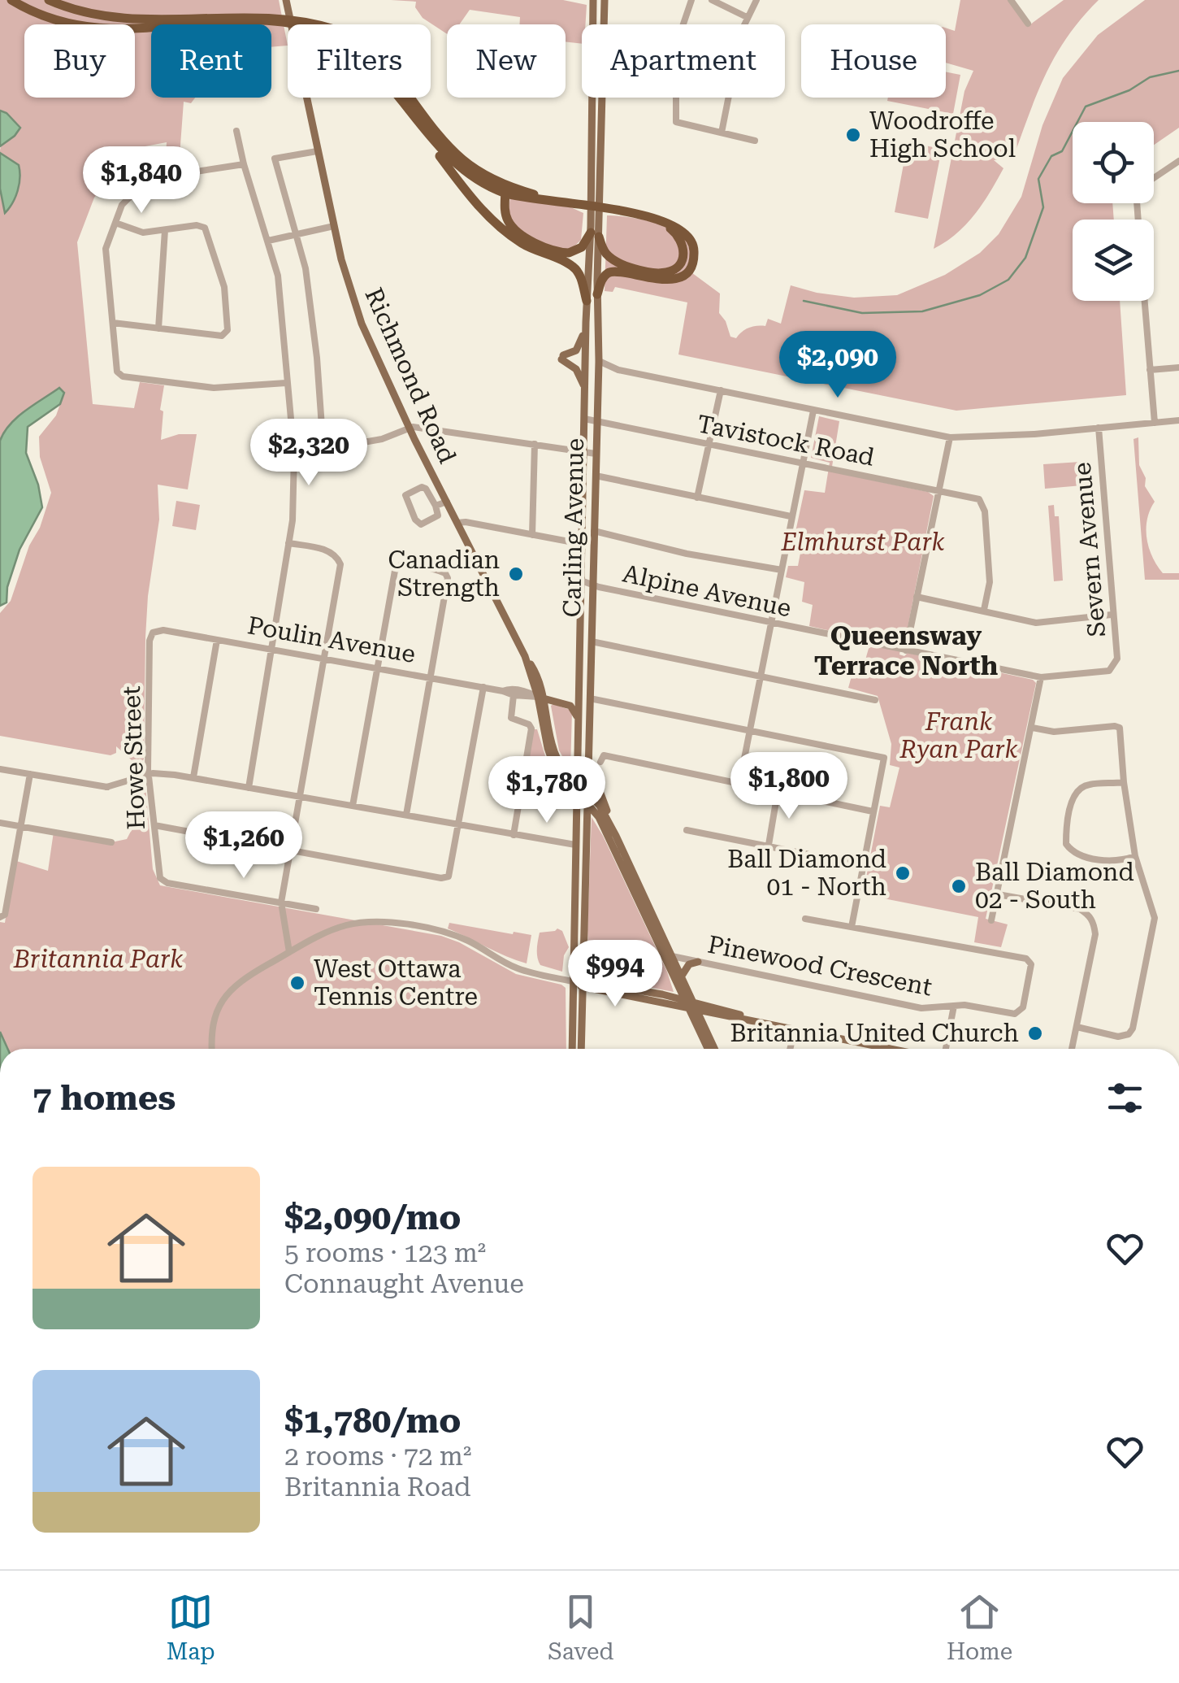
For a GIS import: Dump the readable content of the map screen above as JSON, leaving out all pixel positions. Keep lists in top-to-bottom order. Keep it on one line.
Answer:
{"streets":{"main road":["Richmond Road","Carling Avenue","Poulin Avenue"],"street":["Tavistock Road","Severn Avenue","Alpine Avenue","Howe Street","Pinewood Crescent"]},"crossings":[["Richmond Road","Carling Avenue"],["Richmond Road","Poulin Avenue"],["Richmond Road","Pinewood Crescent"],["Tavistock Road","Carling Avenue"],["Carling Avenue","Alpine Avenue"],["Severn Avenue","Alpine Avenue"],["Poulin Avenue","Howe Street"]],"districts":["Queensway Terrace North"],"parks":["Elmhurst Park","Frank Ryan Park","Britannia Park"],"places":["Woodroffe High School","Canadian Strength","Ball Diamond 01 - North","Ball Diamond 02 - South","West Ottawa Tennis Centre","Britannia United Church"],"page":{"chip":["Buy","Rent","Filters","New","Apartment","House"],"price":["$1,840","$2,090","$2,320","$1,800","$1,780","$1,260","$994"],"heading":"7 homes","list":[{"name":"$2,090/mo","note":"5 rooms · 123 m² · Connaught Avenue"},{"name":"$1,780/mo","note":"2 rooms · 72 m² · Britannia Road"}],"tabs":["Map","Saved","Home"]}}
